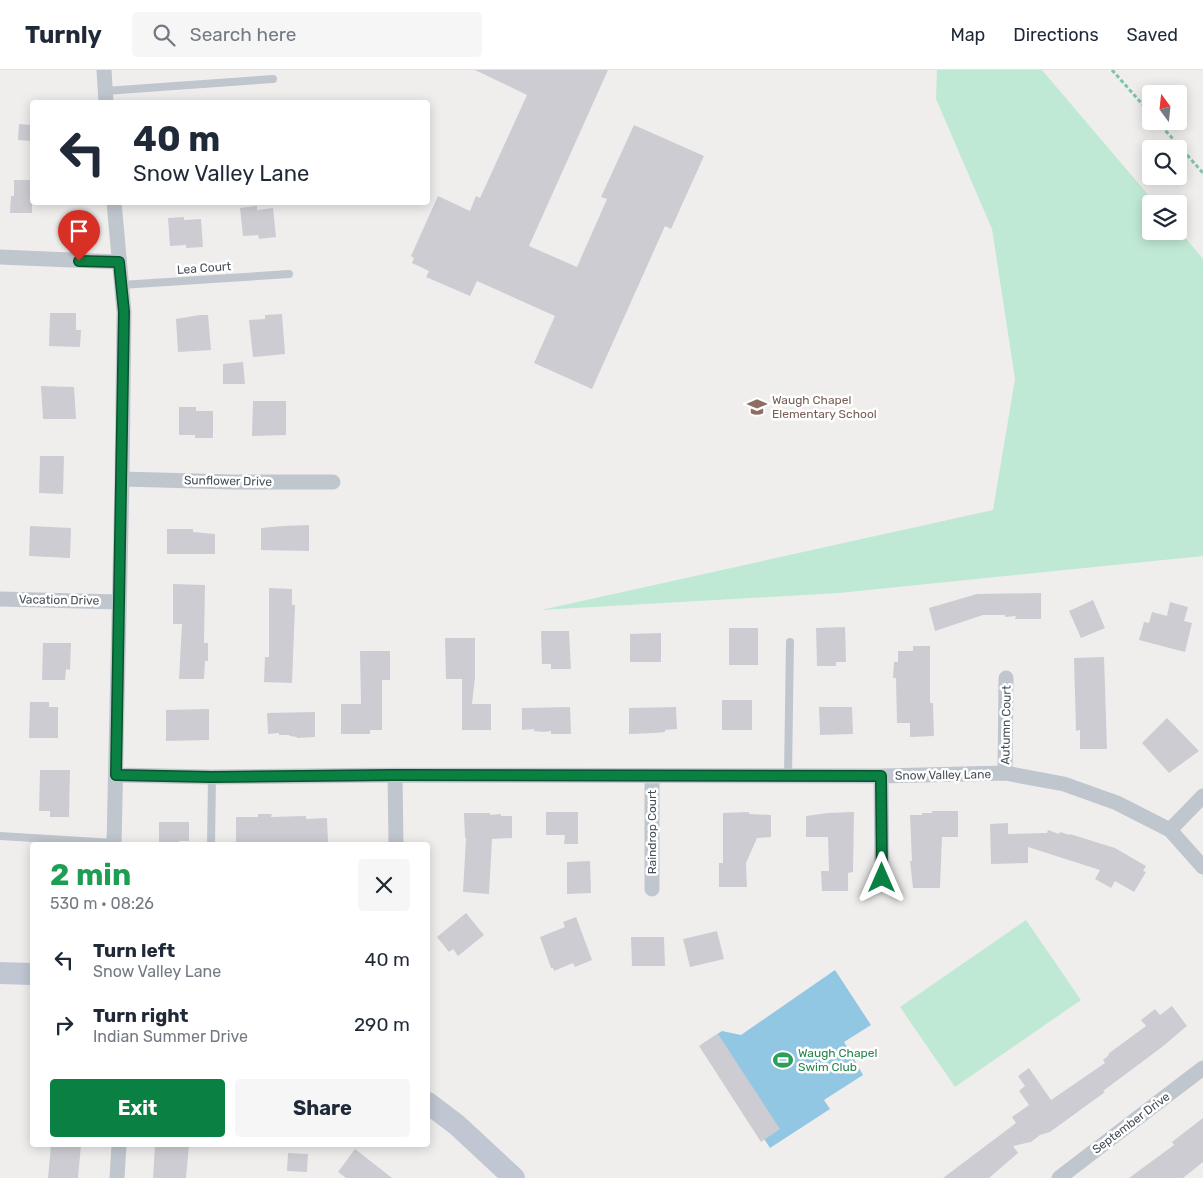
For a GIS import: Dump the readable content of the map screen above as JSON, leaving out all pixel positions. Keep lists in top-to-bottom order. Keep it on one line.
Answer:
{"streets":{"street":["Sunflower Drive","Vacation Drive","Autumn Court","Snow Valley Lane","Raindrop Court","September Drive"],"lane":["Lea Court"]},"crossings":[["Autumn Court","Snow Valley Lane"],["Snow Valley Lane","Raindrop Court"]],"places":{"school or university":["Waugh Chapel Elementary School"],"sports":["Waugh Chapel Swim Club"]},"north":"top","page":{"header":"Turnly","search":"Search here","nav":["Map","Directions","Saved"],"turn":["40 m","Snow Valley Lane"],"heading":["2 min","530 m · 08:26"],"list":[{"name":"Turn left","note":"Snow Valley Lane","value":"40 m"},{"name":"Turn right","note":"Indian Summer Drive","value":"290 m"}],"buttons":["Exit","Share"]}}
